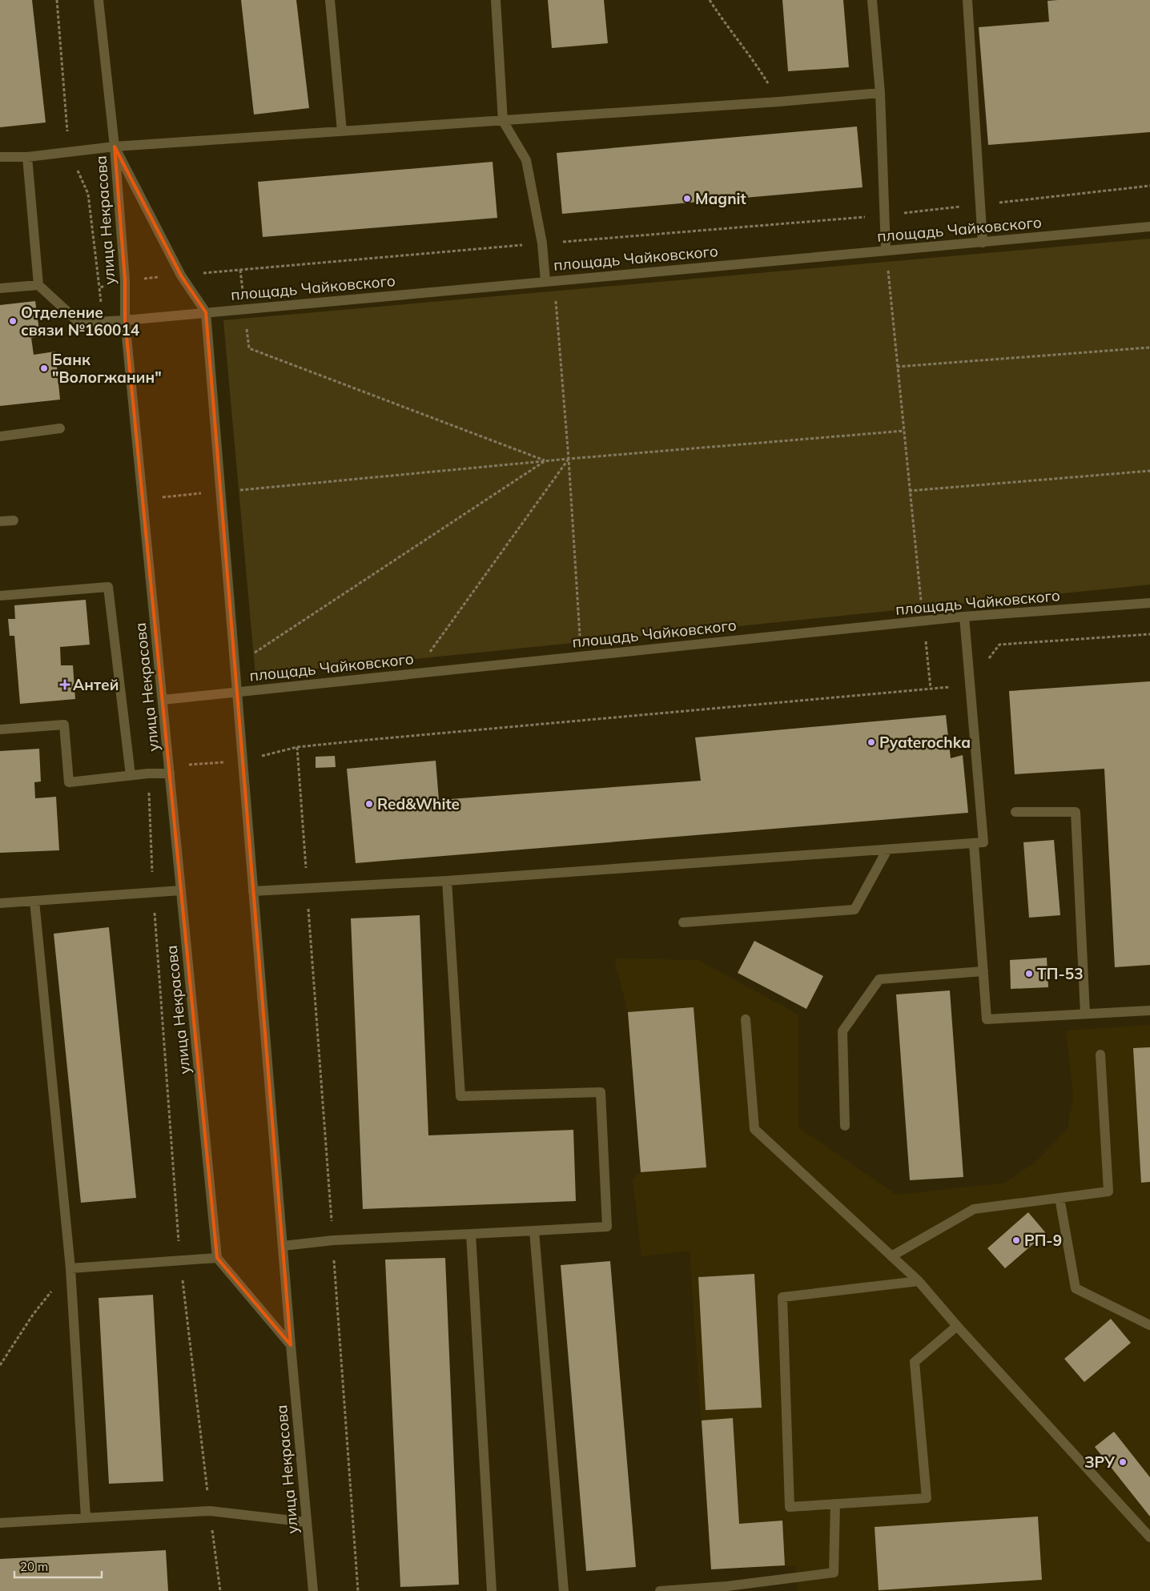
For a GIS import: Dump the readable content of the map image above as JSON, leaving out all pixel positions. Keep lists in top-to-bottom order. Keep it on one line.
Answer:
{"streets":{"street":["улица Некрасова","площадь Чайковского"]},"crossings":[["улица Некрасова","площадь Чайковского"]],"places":{"other":["Magnit","Отделение связи №160014","Банк \"Вологжанин\"","Pyaterochka","Red&White","ТП-53","РП-9","ЗРУ"],"health":["Антей"]},"scale_bar":"20 m"}
